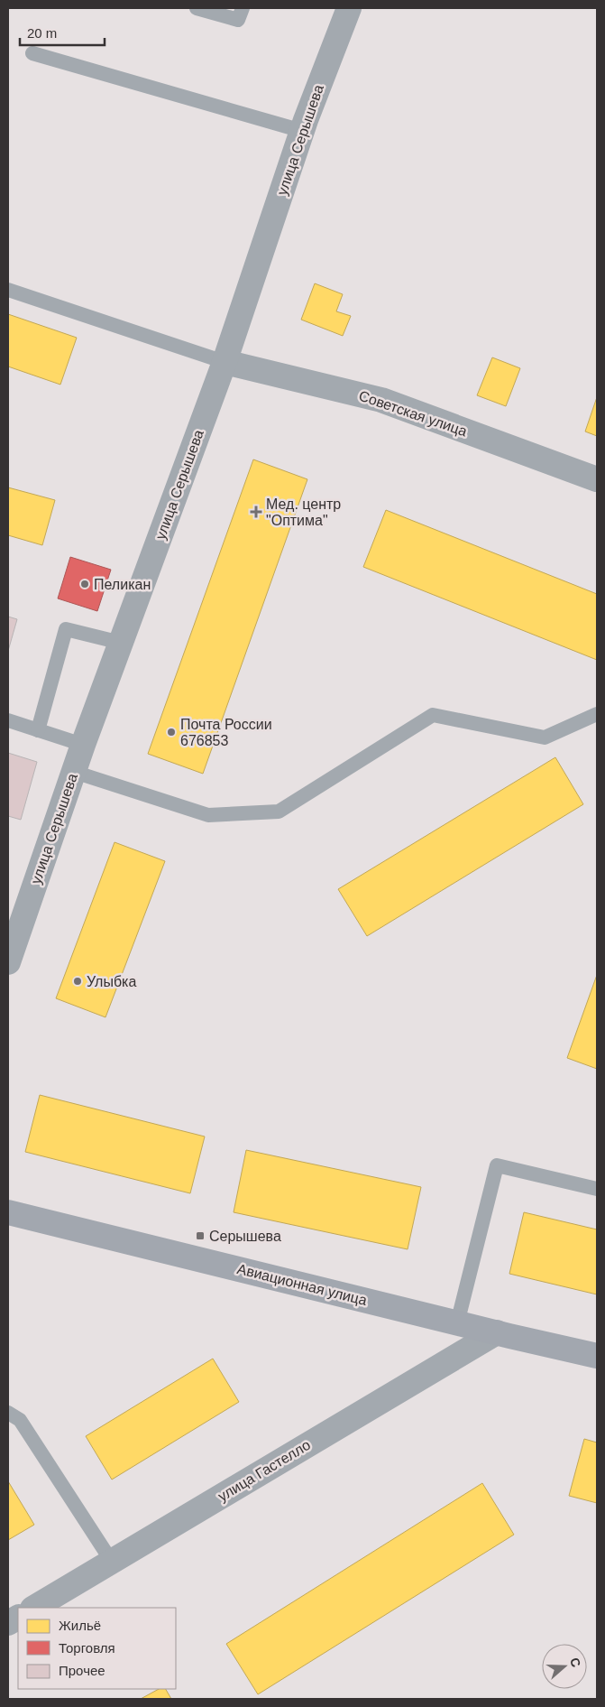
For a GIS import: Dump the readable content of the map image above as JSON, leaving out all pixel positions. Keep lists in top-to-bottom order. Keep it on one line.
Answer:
{"streets":{"street":["улица Серышева","Советская улица","Авиационная улица","улица Гастелло"]},"crossings":[["улица Серышева","Советская улица"],["Авиационная улица","улица Гастелло"]],"places":{"health":["Мед. центр \"Оптима\""],"other":["Пеликан","Почта России 676853","Улыбка"],"transit":["Серышева"]},"legend":["Жильё","Торговля","Прочее"],"scale_bar":"20 m","north":"right"}
